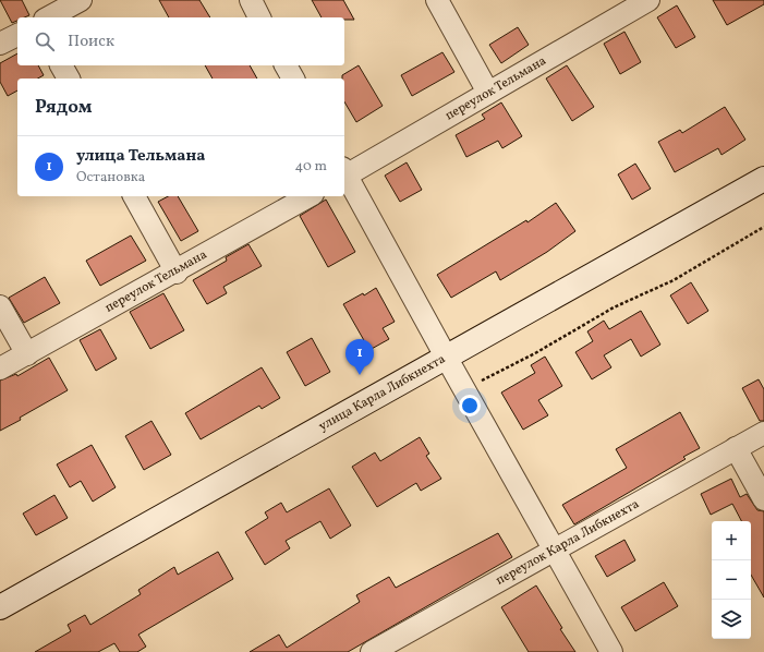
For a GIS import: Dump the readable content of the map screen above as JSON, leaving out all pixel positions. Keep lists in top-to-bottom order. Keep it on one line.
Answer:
{"streets":{"main road":["улица Карла Либкнехта"],"street":["переулок Тельмана","переулок Карла Либкнехта"]},"page":{"search":"Поиск","heading":"Рядом","list":[{"mark":"1","name":"улица Тельмана","note":"Остановка","value":"40 m"}],"pins":"1","map_buttons":["+","−"]}}
